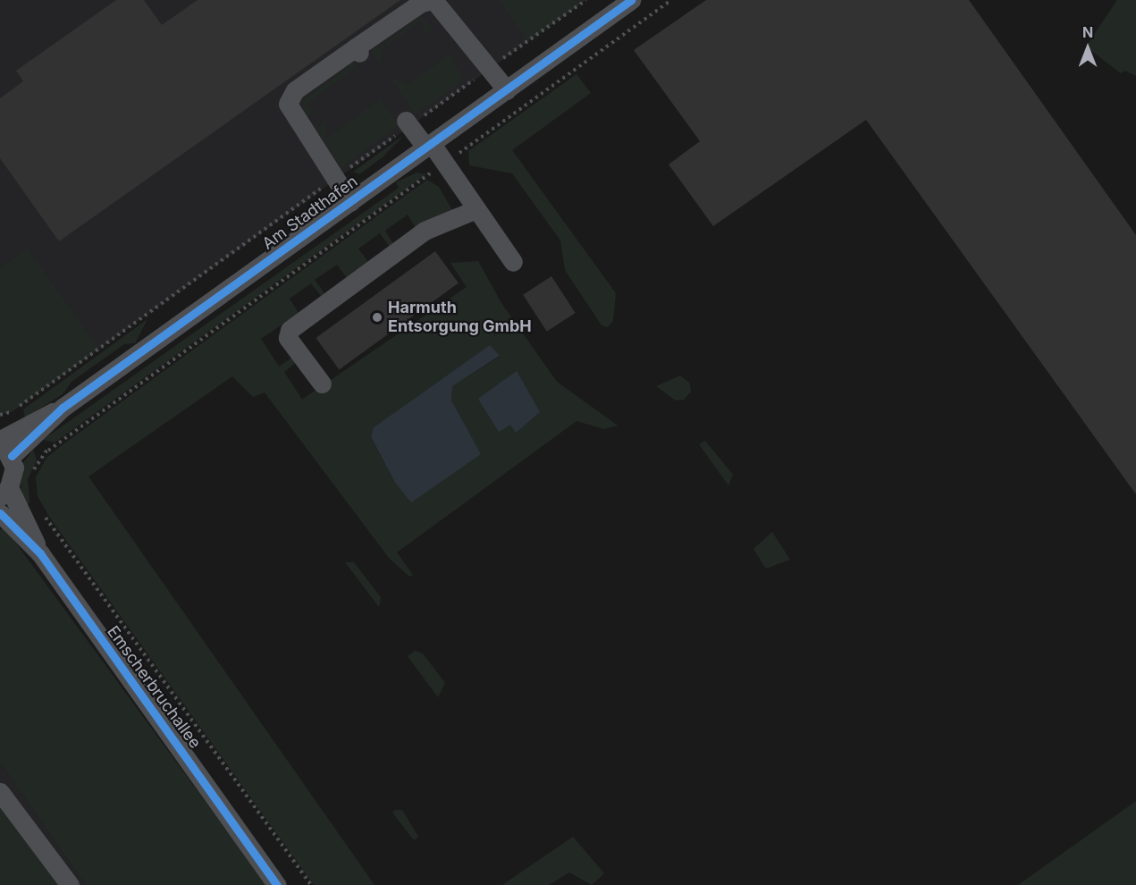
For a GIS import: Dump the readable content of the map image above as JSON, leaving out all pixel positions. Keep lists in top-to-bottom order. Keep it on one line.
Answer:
{"streets":{"street":["Am Stadthafen","Emscherbruchallee"]},"places":["Harmuth Entsorgung GmbH"],"north":"top"}
